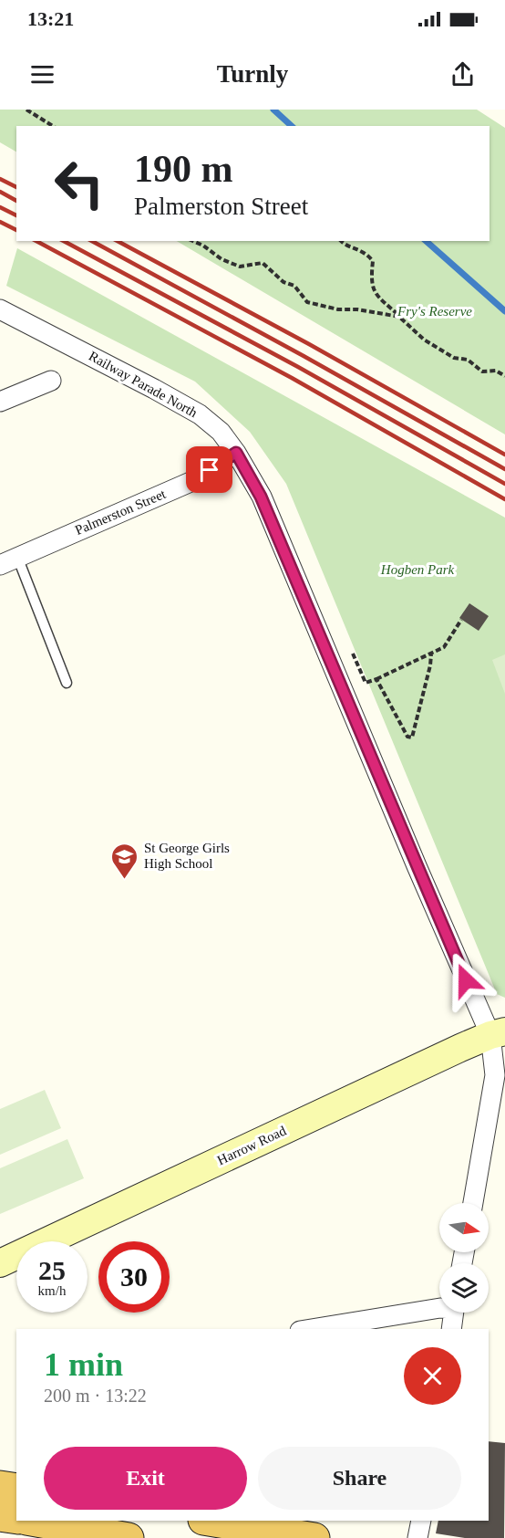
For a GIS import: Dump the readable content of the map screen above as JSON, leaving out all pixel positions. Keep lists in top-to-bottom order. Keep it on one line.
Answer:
{"streets":{"main road":["Harrow Road"],"street":["Railway Parade North","Palmerston Street"]},"crossings":[["Railway Parade North","Palmerston Street"],["Railway Parade North","Harrow Road"]],"parks":["Fry's Reserve","Hogben Park"],"places":{"school or university":["St George Girls High School"]},"north":"right","page":{"status":"13:21","header":"Turnly","turn":["190 m","Palmerston Street"],"speed":"25 km/h","limit":"30","heading":["1 min","200 m · 13:22"],"buttons":["Exit","Share"]}}
